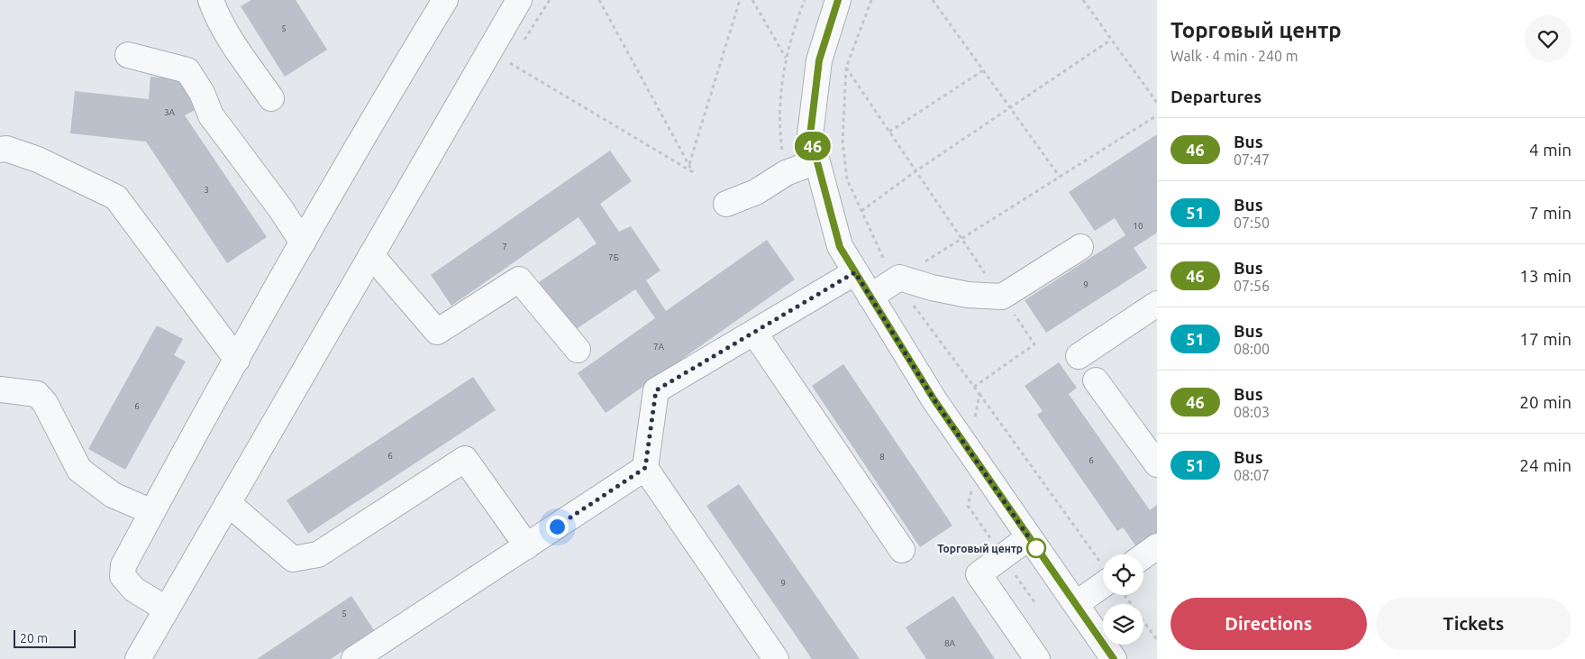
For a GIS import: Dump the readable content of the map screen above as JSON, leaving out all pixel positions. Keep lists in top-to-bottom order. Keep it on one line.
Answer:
{"places":["Торговый центр"],"lines":["bus line 46"],"house_numbers":["5","3А","3","10","7","7Б","9","7А","6","6","8","6","9","5","8А"],"scale_bar":"20 m","page":{"on_map":"46","heading":[["Торговый центр","Walk · 4 min · 240 m"],"Departures"],"list":[{"mark":"46","name":"Bus","note":"07:47","value":"4 min"},{"mark":"51","name":"Bus","note":"07:50","value":"7 min"},{"mark":"46","name":"Bus","note":"07:56","value":"13 min"},{"mark":"51","name":"Bus","note":"08:00","value":"17 min"},{"mark":"46","name":"Bus","note":"08:03","value":"20 min"},{"mark":"51","name":"Bus","note":"08:07","value":"24 min"}],"buttons":["Directions","Tickets"],"scale":"20 m"}}
